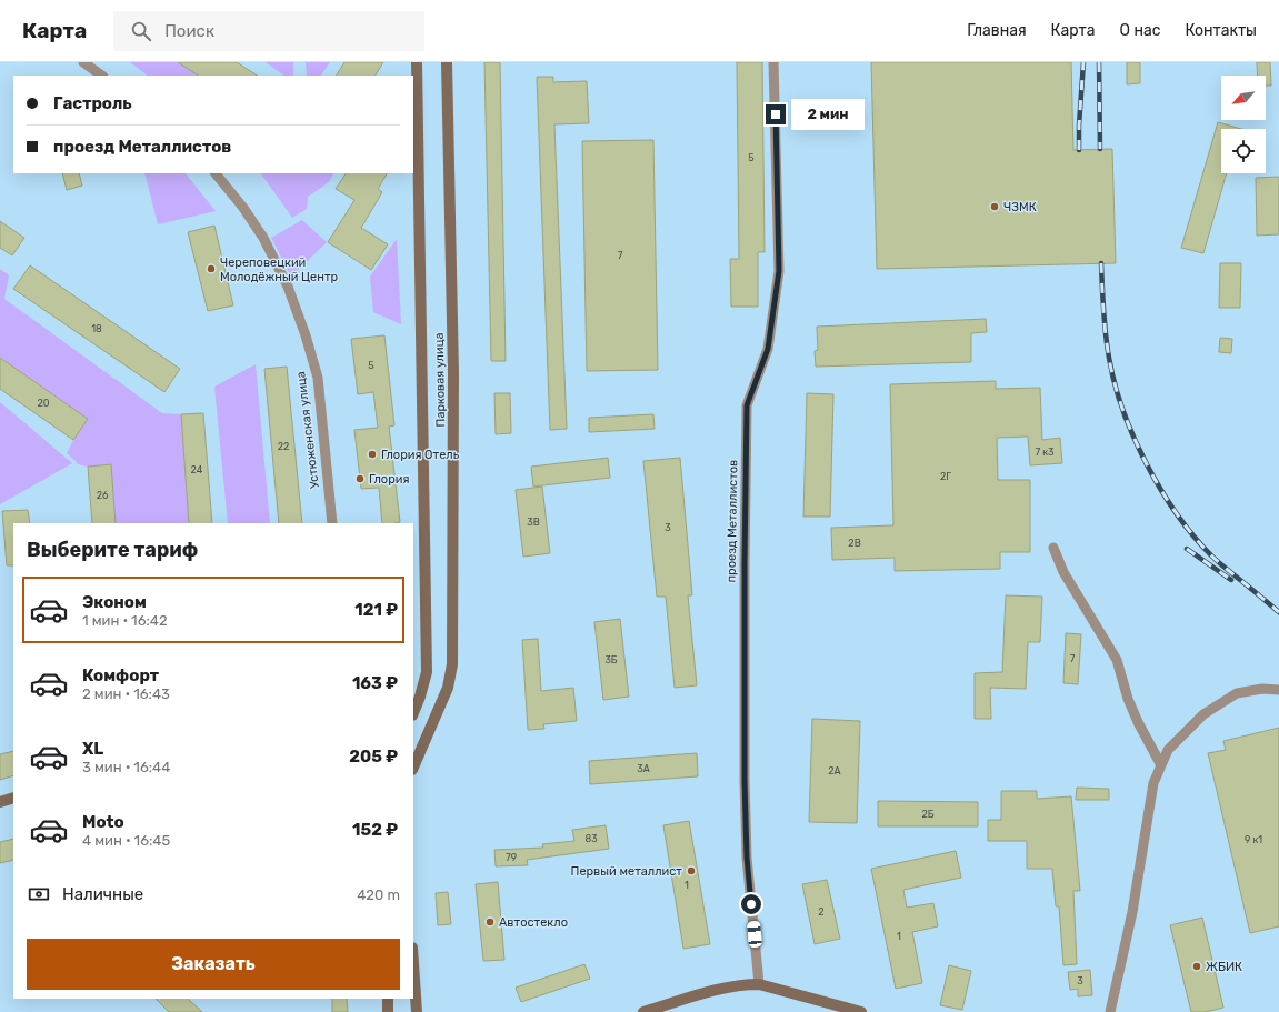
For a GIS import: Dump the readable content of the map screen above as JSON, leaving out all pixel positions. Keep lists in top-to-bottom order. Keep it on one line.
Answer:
{"streets":{"main road":["Парковая улица"],"street":["Устюженская улица","проезд Металлистов"]},"places":["ЧЗМК","Череповецкий Молодёжный Центр","Глория Отель","Глория","Первый металлист","Автостекло","ЖБИК"],"house_numbers":["5","7","18","5","20","22","7 к3","24","2Г","26","3В","3","2В","7","3Б","3А","2А","2Б","83","9 к1","79","1","2","1","3"],"north":"bottom left","page":{"header":"Карта","search":"Поиск","nav":["Главная","Карта","О нас","Контакты"],"banner":["Гастроль","проезд Металлистов"],"bubble":"2 мин","heading":"Выберите тариф","list":[{"name":"Эконом","note":"1 мин · 16:42","value":"121 ₽"},{"name":"Комфорт","note":"2 мин · 16:43","value":"163 ₽"},{"name":"XL","note":"3 мин · 16:44","value":"205 ₽"},{"name":"Moto","note":"4 мин · 16:45","value":"152 ₽"}],"pay":["Наличные","420 m"],"buttons":"Заказать"}}
